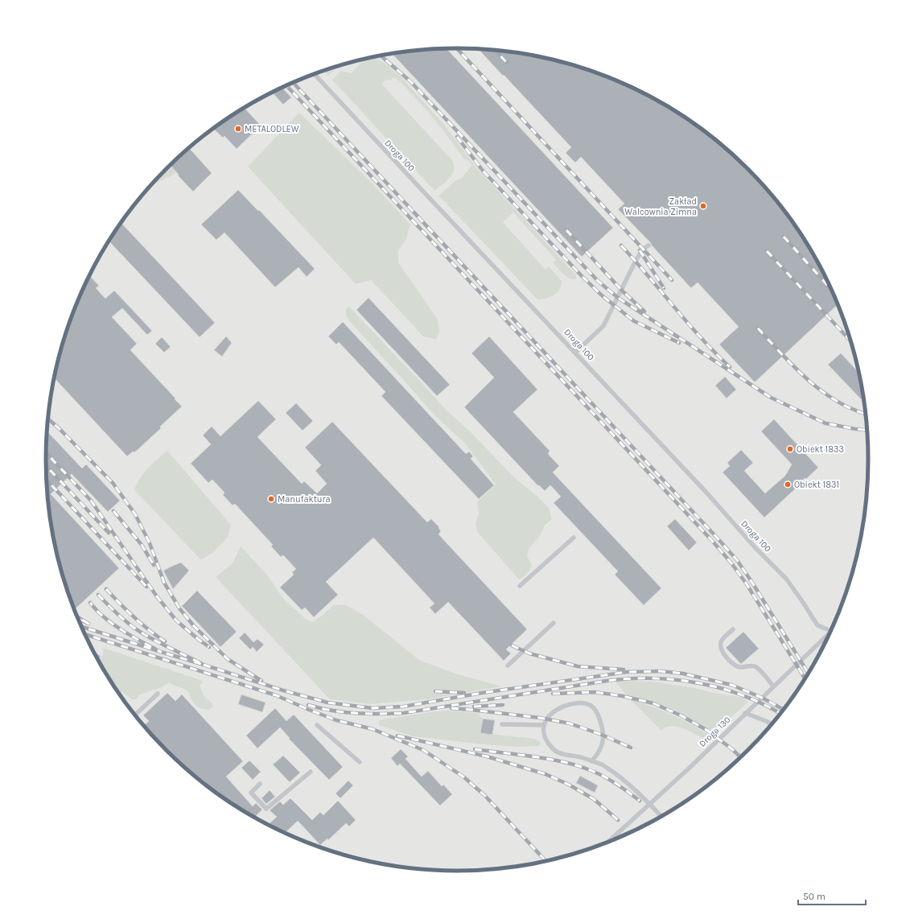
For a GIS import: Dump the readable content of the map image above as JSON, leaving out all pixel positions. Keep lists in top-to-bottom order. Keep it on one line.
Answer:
{"streets":{"lane":["Droga 100","Droga 130"]},"places":["METALODLEW","Zakład Walcownia Zimna","Obiekt 1833","Obiekt 1831","Manufaktura"],"scale_bar":"50 m"}
